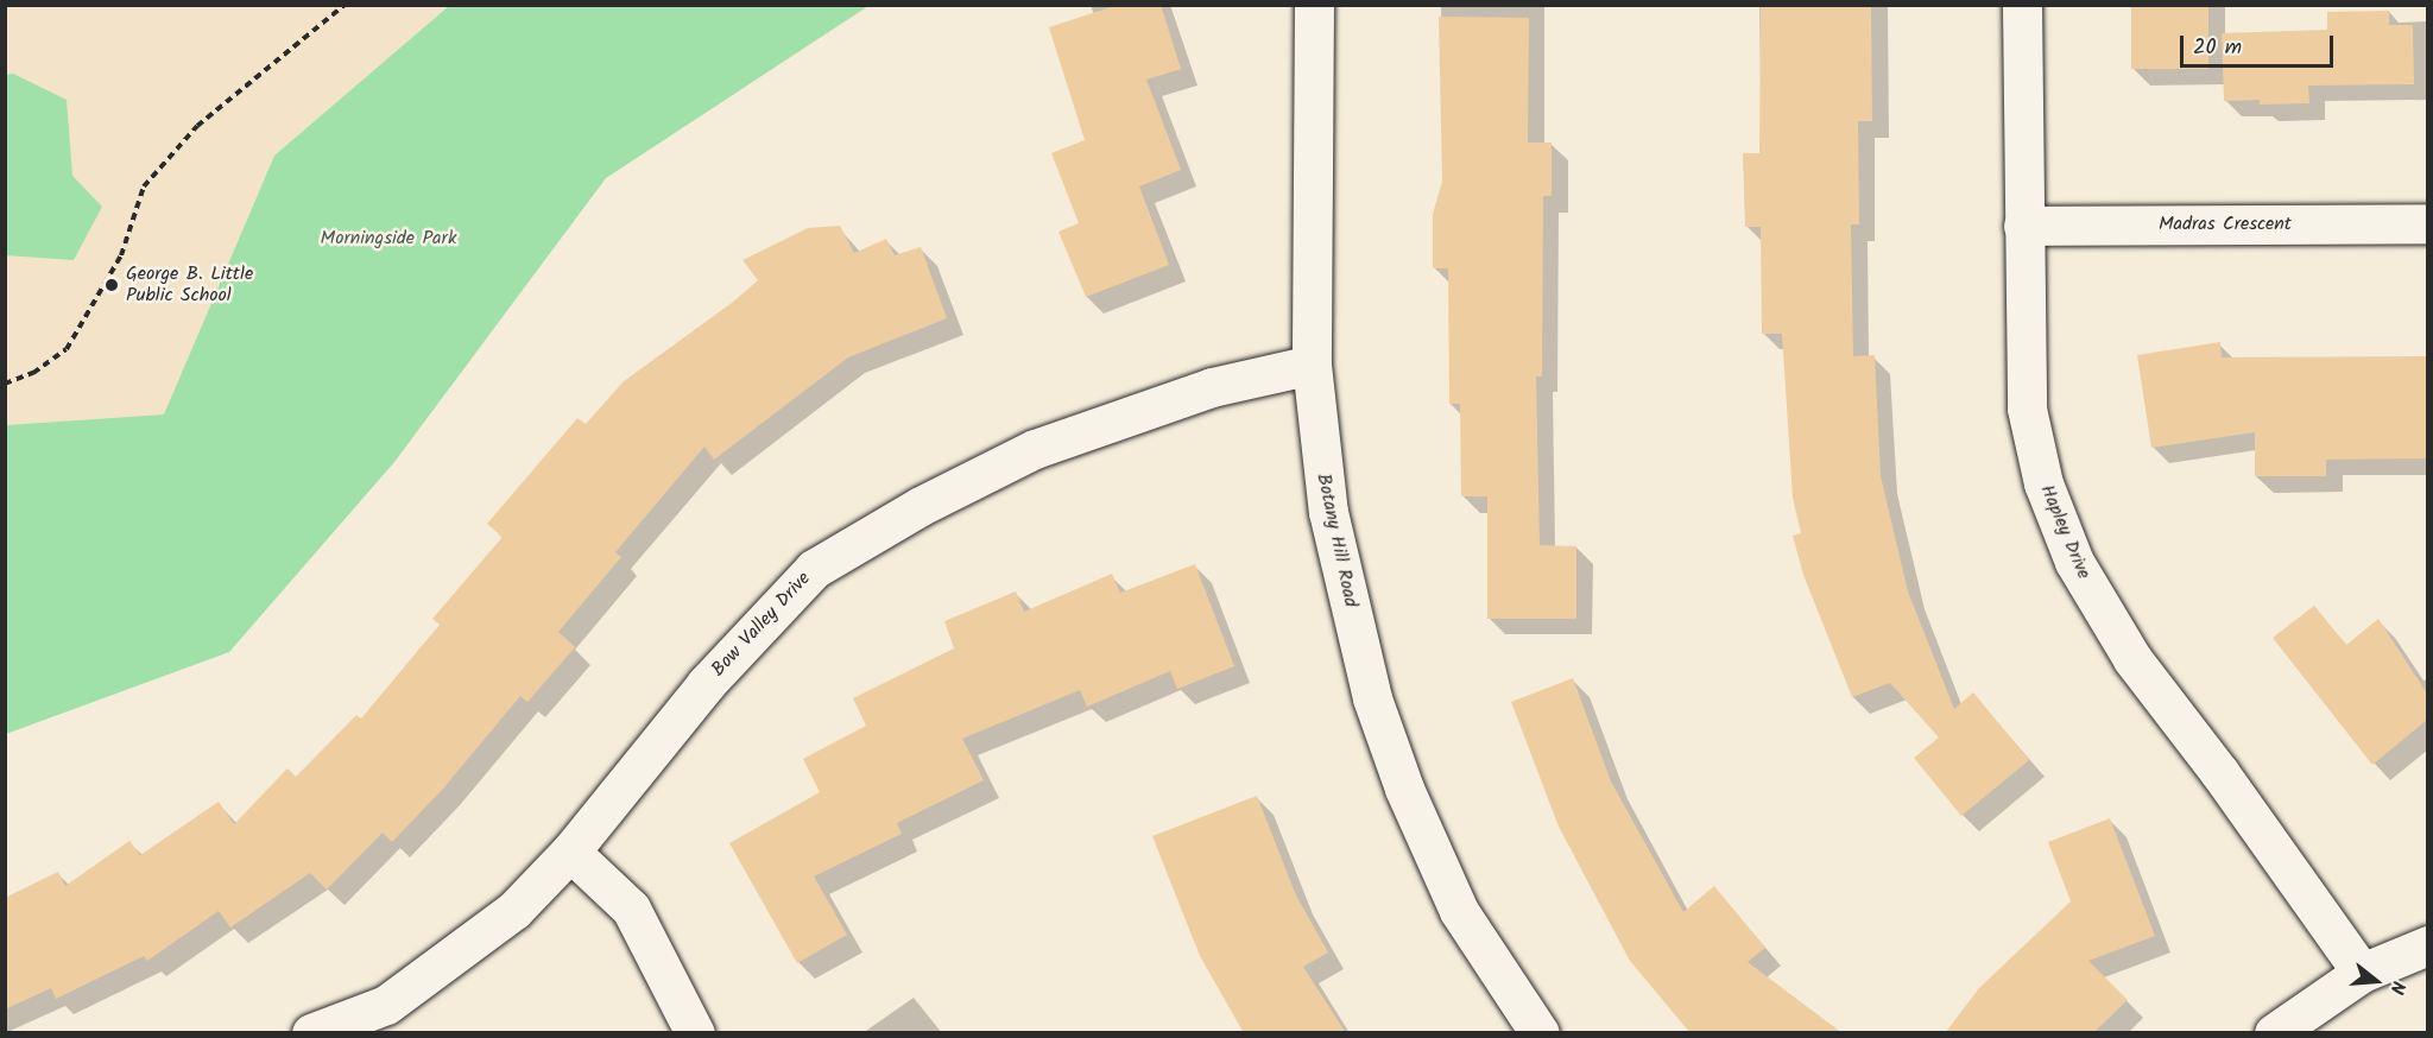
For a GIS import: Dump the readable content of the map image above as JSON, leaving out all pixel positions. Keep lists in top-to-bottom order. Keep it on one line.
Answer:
{"streets":{"street":["Madras Crescent","Hapley Drive","Botany Hill Road","Bow Valley Drive"]},"crossings":[["Madras Crescent","Hapley Drive"],["Botany Hill Road","Bow Valley Drive"]],"parks":["Morningside Park"],"places":["George B. Little Public School"],"scale_bar":"20 m","north":"right"}
